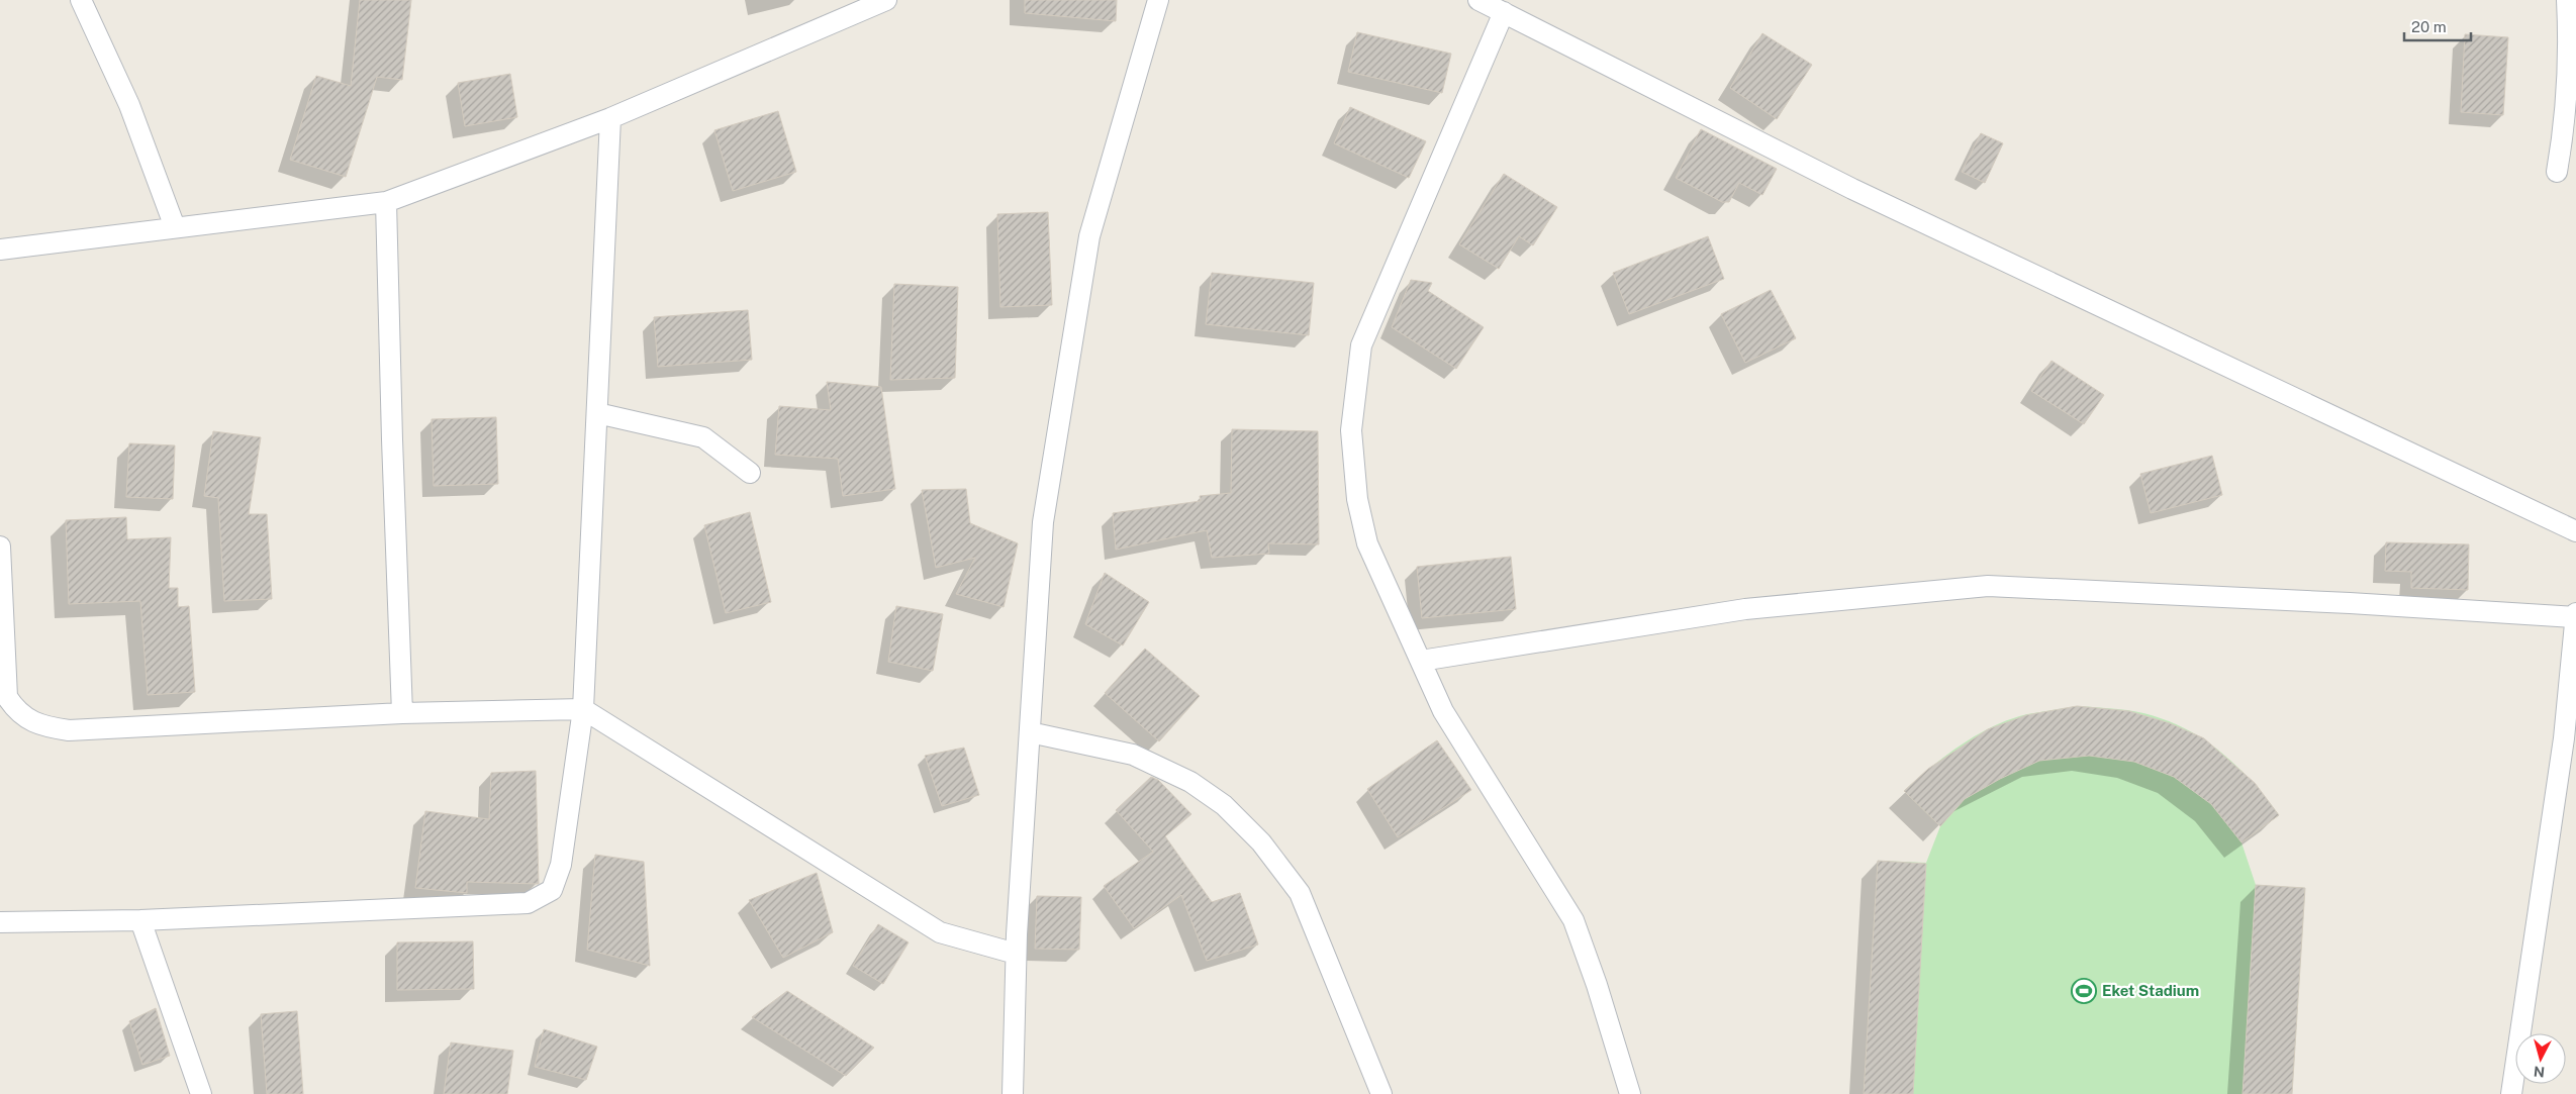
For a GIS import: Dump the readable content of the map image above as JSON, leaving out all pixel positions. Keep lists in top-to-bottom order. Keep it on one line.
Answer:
{"places":{"sports":["Eket Stadium"]},"scale_bar":"20 m","north":"bottom"}
